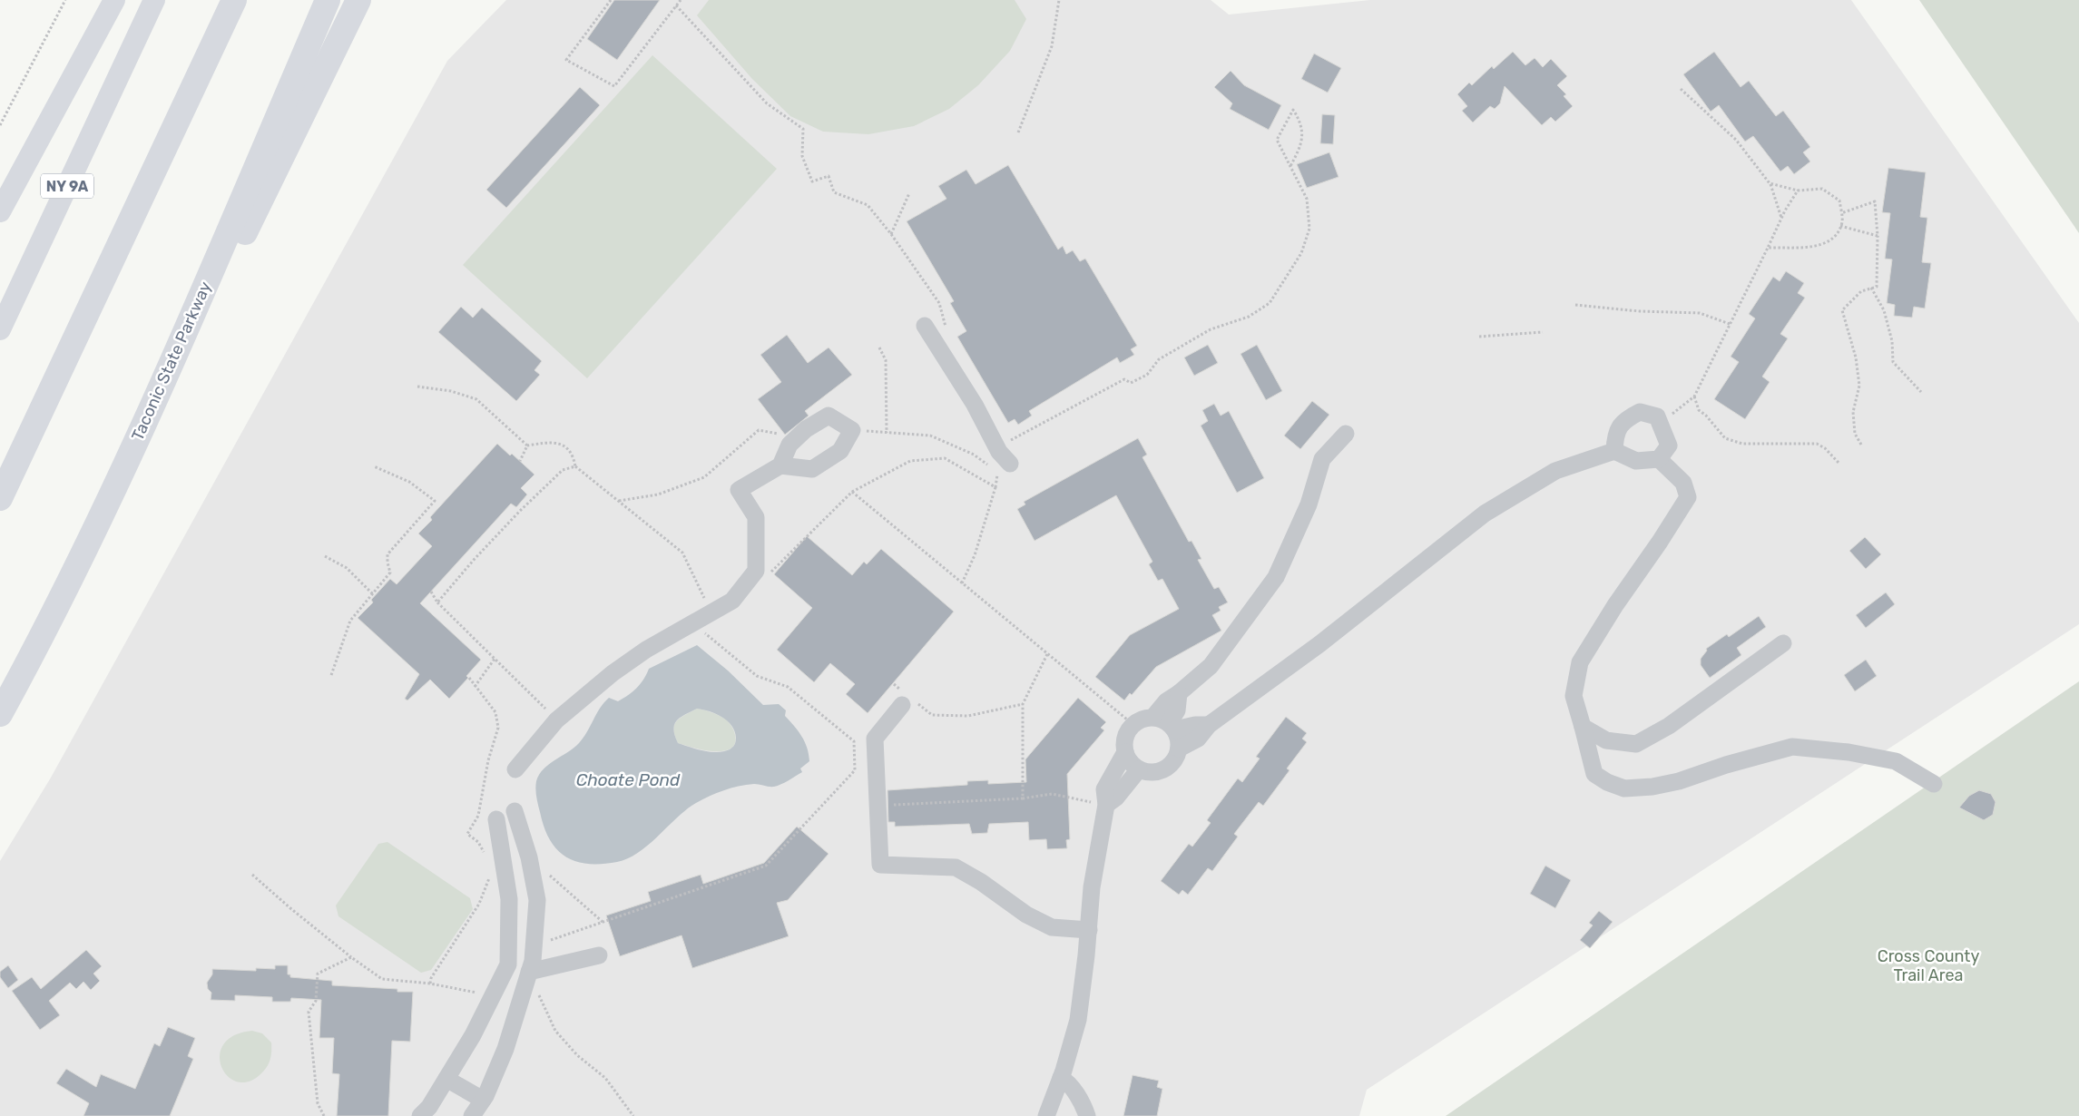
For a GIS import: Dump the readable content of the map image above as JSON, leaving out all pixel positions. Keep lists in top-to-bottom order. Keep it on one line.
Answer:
{"streets":{"highway":["Taconic State Parkway"],"main road":["NY 9A"]},"water":["Choate Pond"],"parks":["Cross County Trail Area"]}
